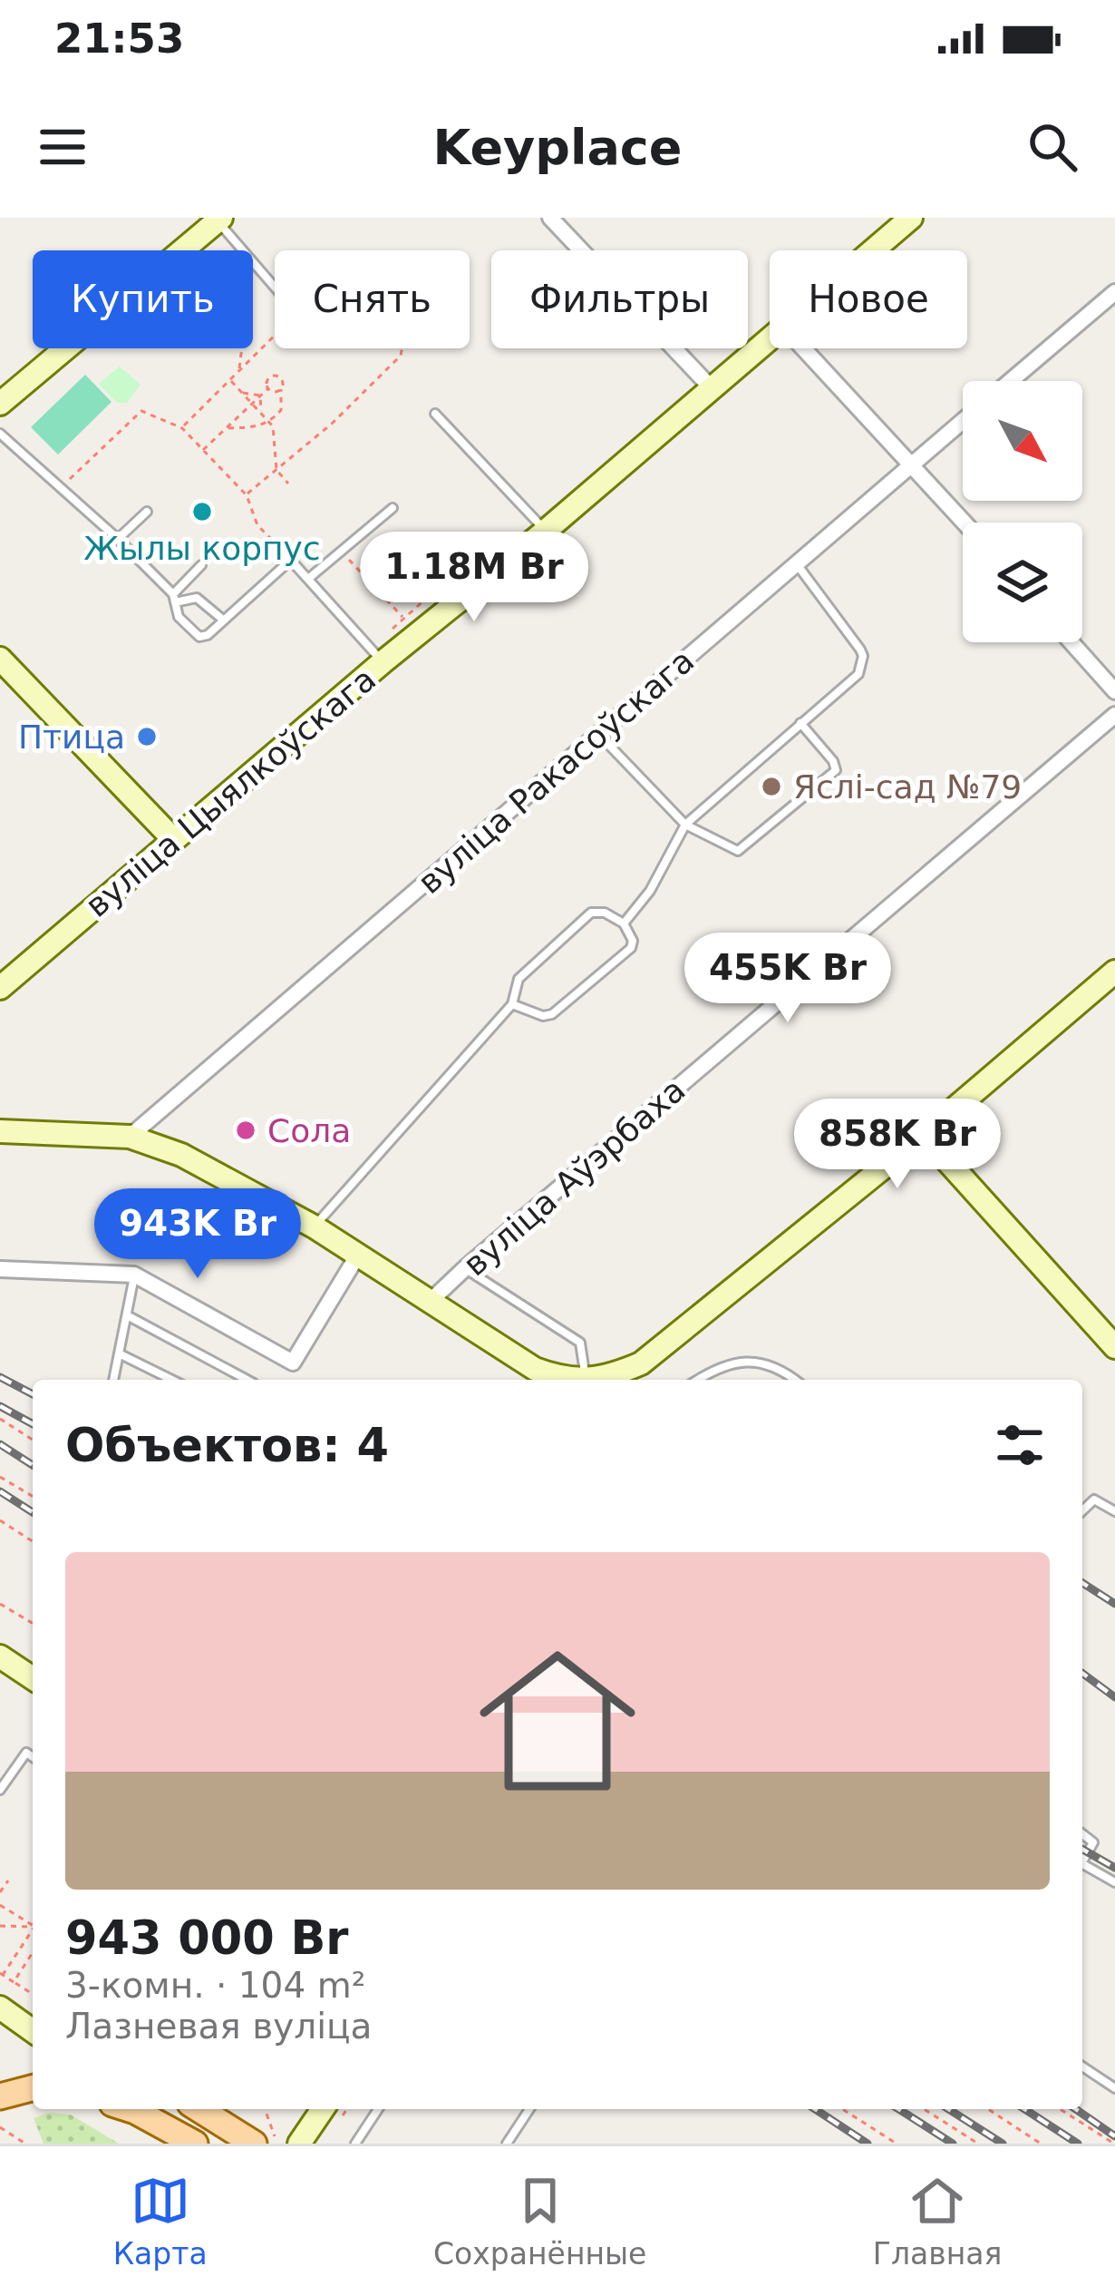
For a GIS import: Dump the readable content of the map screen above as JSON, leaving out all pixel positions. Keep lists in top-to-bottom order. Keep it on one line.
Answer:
{"streets":{"street":["вуліца Ракасоўскага","вуліца Цыялкоўскага","вуліца Аўэрбаха"]},"places":["Жылы корпус","Птица","Яслі-сад №79","Сола"],"north":"bottom right","page":{"status":"21:53","header":"Keyplace","chip":["Купить","Снять","Фильтры","Новое"],"price":["1.18M Br","455K Br","858K Br","943K Br"],"heading":"Объектов: 4","list":[{"name":"943 000 Br","note":"3-комн. · 104 m² · Лазневая вуліца"}],"tabs":["Карта","Сохранённые","Главная"]}}
